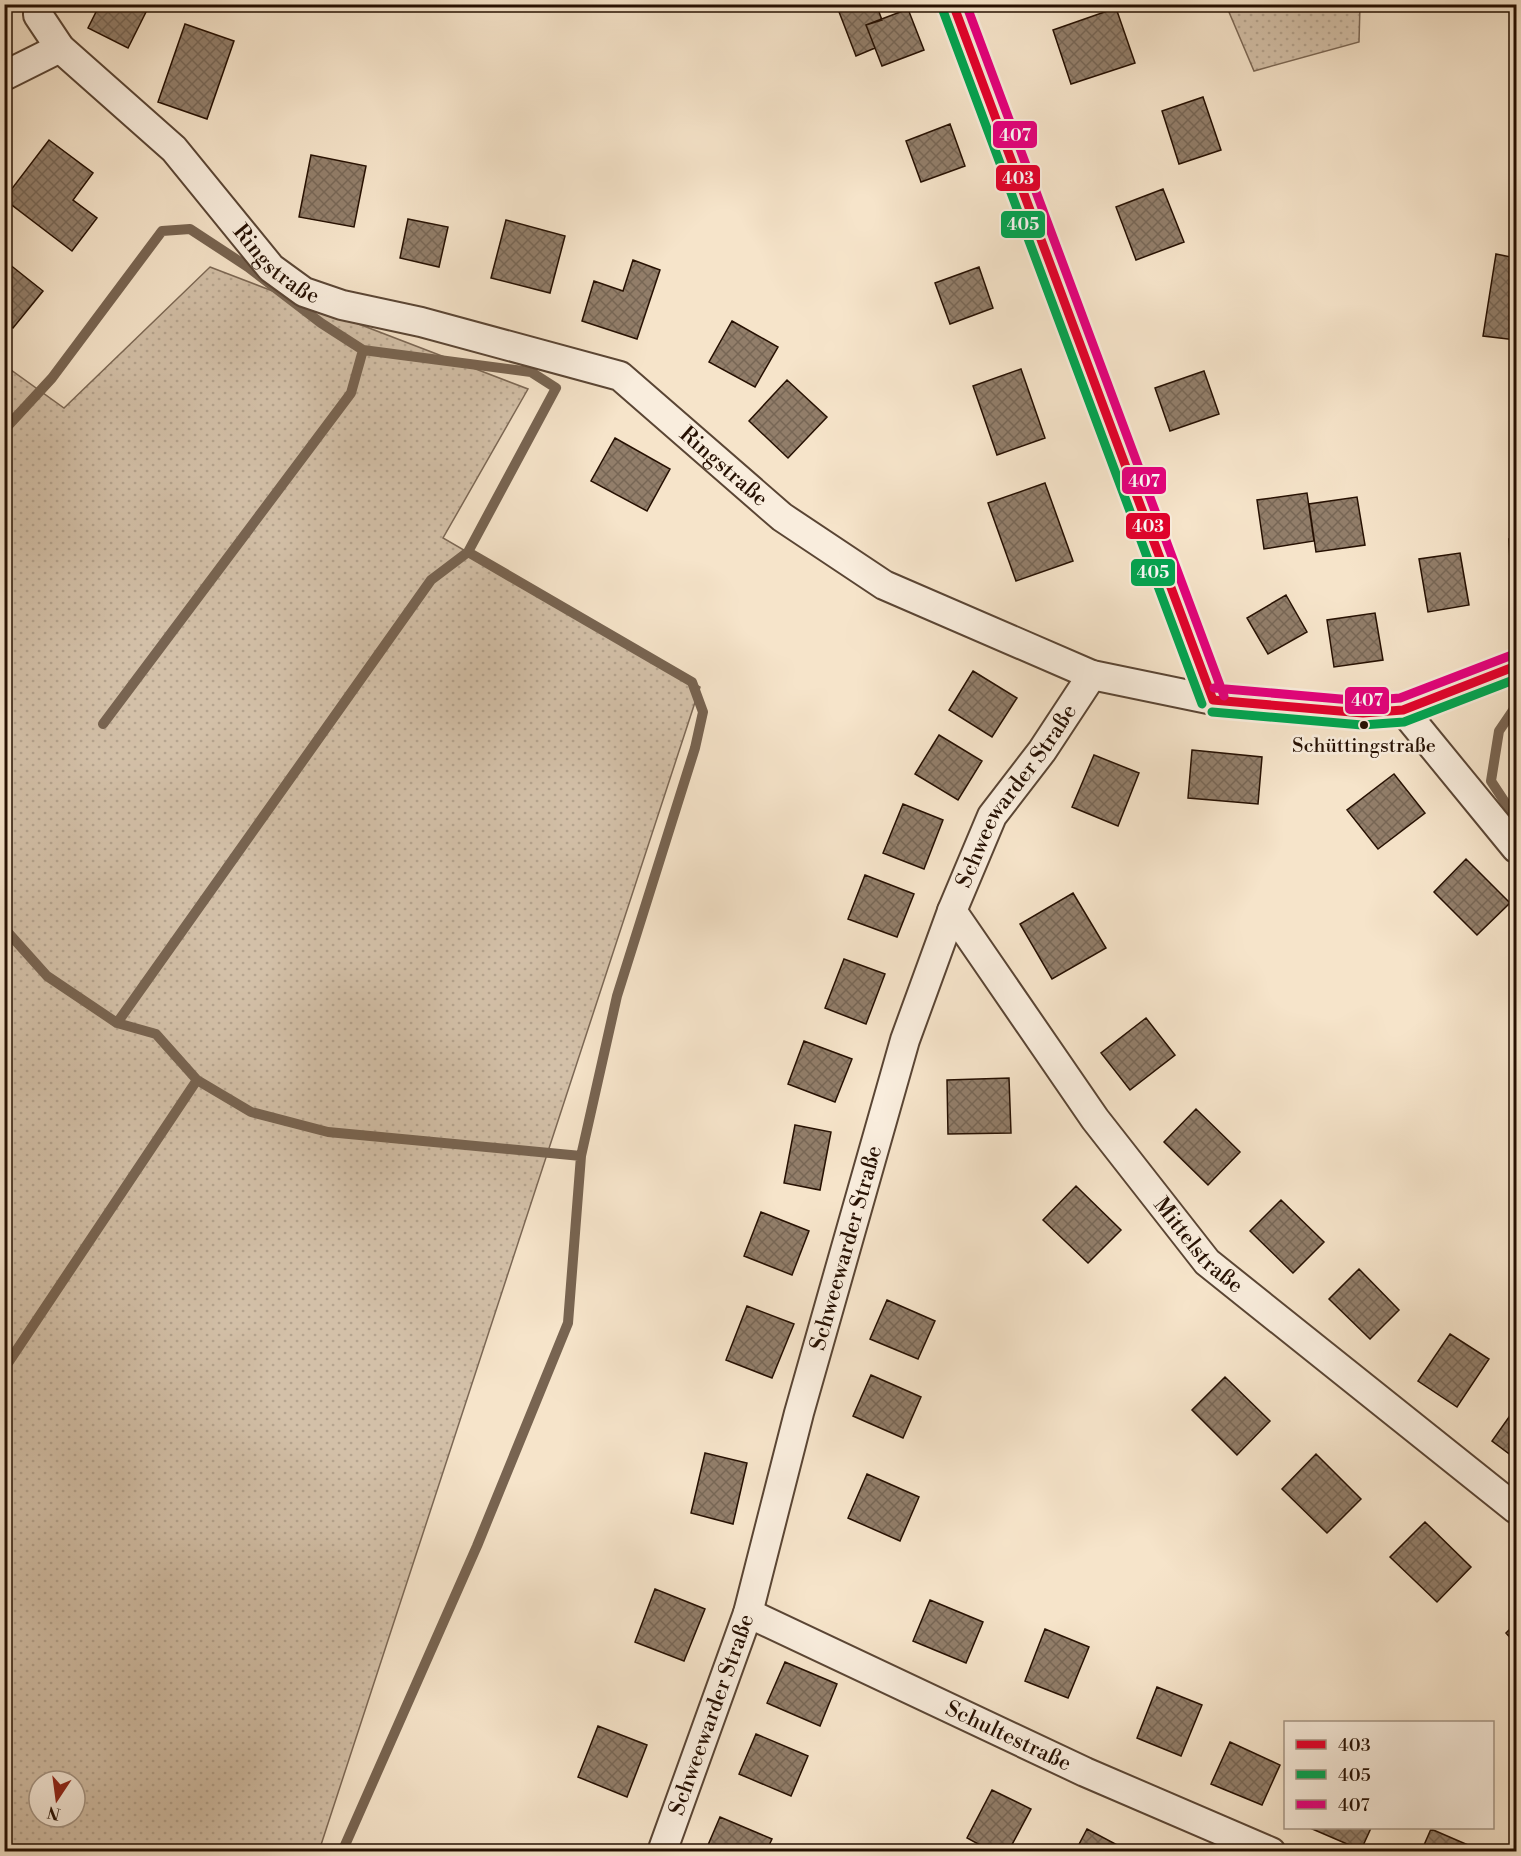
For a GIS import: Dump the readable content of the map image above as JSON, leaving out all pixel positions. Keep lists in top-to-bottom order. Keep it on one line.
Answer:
{"streets":{"street":["Ringstraße","Schweewarder Straße","Mittelstraße","Schultestraße"]},"crossings":[["Ringstraße","Schweewarder Straße"],["Schweewarder Straße","Mittelstraße"],["Schweewarder Straße","Schultestraße"]],"places":["Schüttingstraße"],"lines":["transit line 403","transit line 407","transit line 405"],"legend":["403","405","407"],"north":"bottom"}
